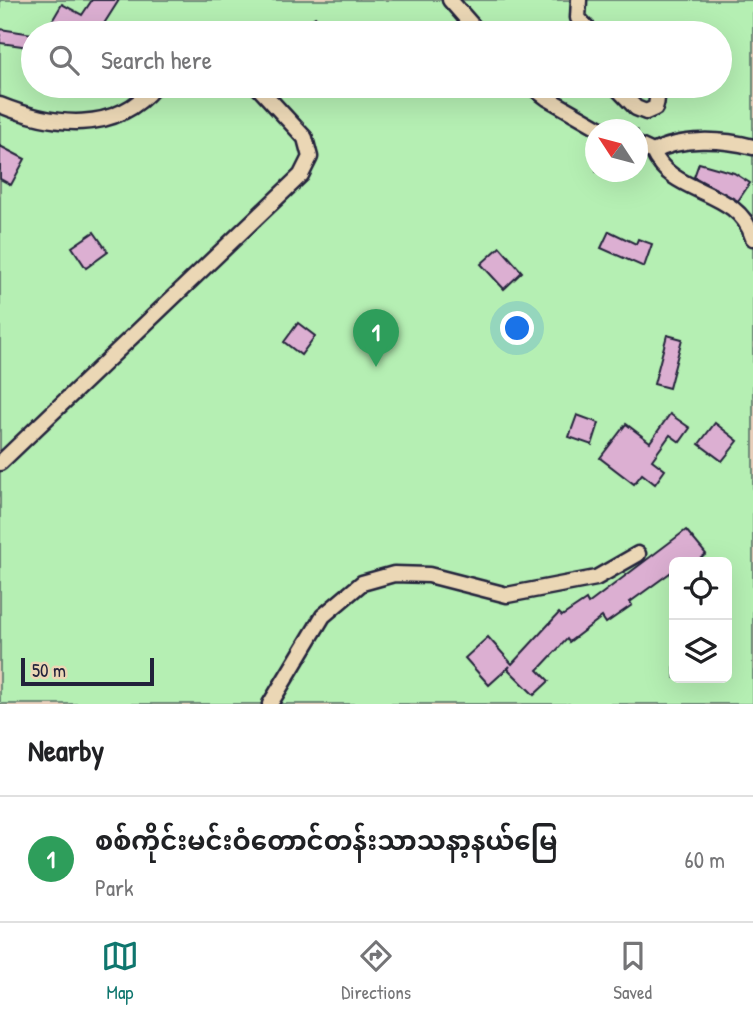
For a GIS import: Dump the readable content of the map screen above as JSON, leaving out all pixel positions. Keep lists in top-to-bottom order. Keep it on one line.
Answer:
{"scale_bar":"50 m","north":"top left","page":{"search":"Search here","pins":"1","scale":"50 m","heading":"Nearby","list":[{"mark":"1","name":"စစ်ကိုင်းမင်းဝံတောင်တန်းသာသနာ့နယ်မြေ","note":"Park","value":"60 m"}],"nav":["Map","Directions","Saved"]}}
